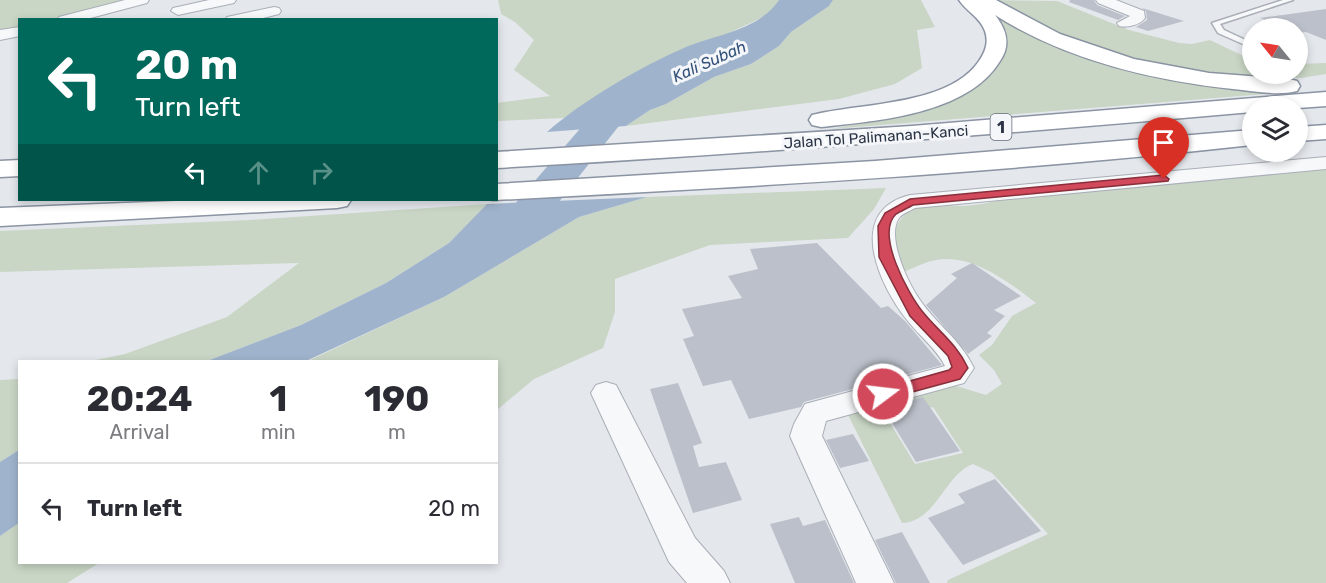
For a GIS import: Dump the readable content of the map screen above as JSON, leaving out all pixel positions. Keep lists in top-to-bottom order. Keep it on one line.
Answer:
{"streets":{"highway":["1","Jalan Tol Palimanan–Kanci"]},"water":["Kali Subah"],"north":"top left","page":{"turn":["20 m","Turn left"],"eta":["20:24","Arrival","1","min","190","m"],"list":[{"name":"Turn left","value":"20 m"}]}}
